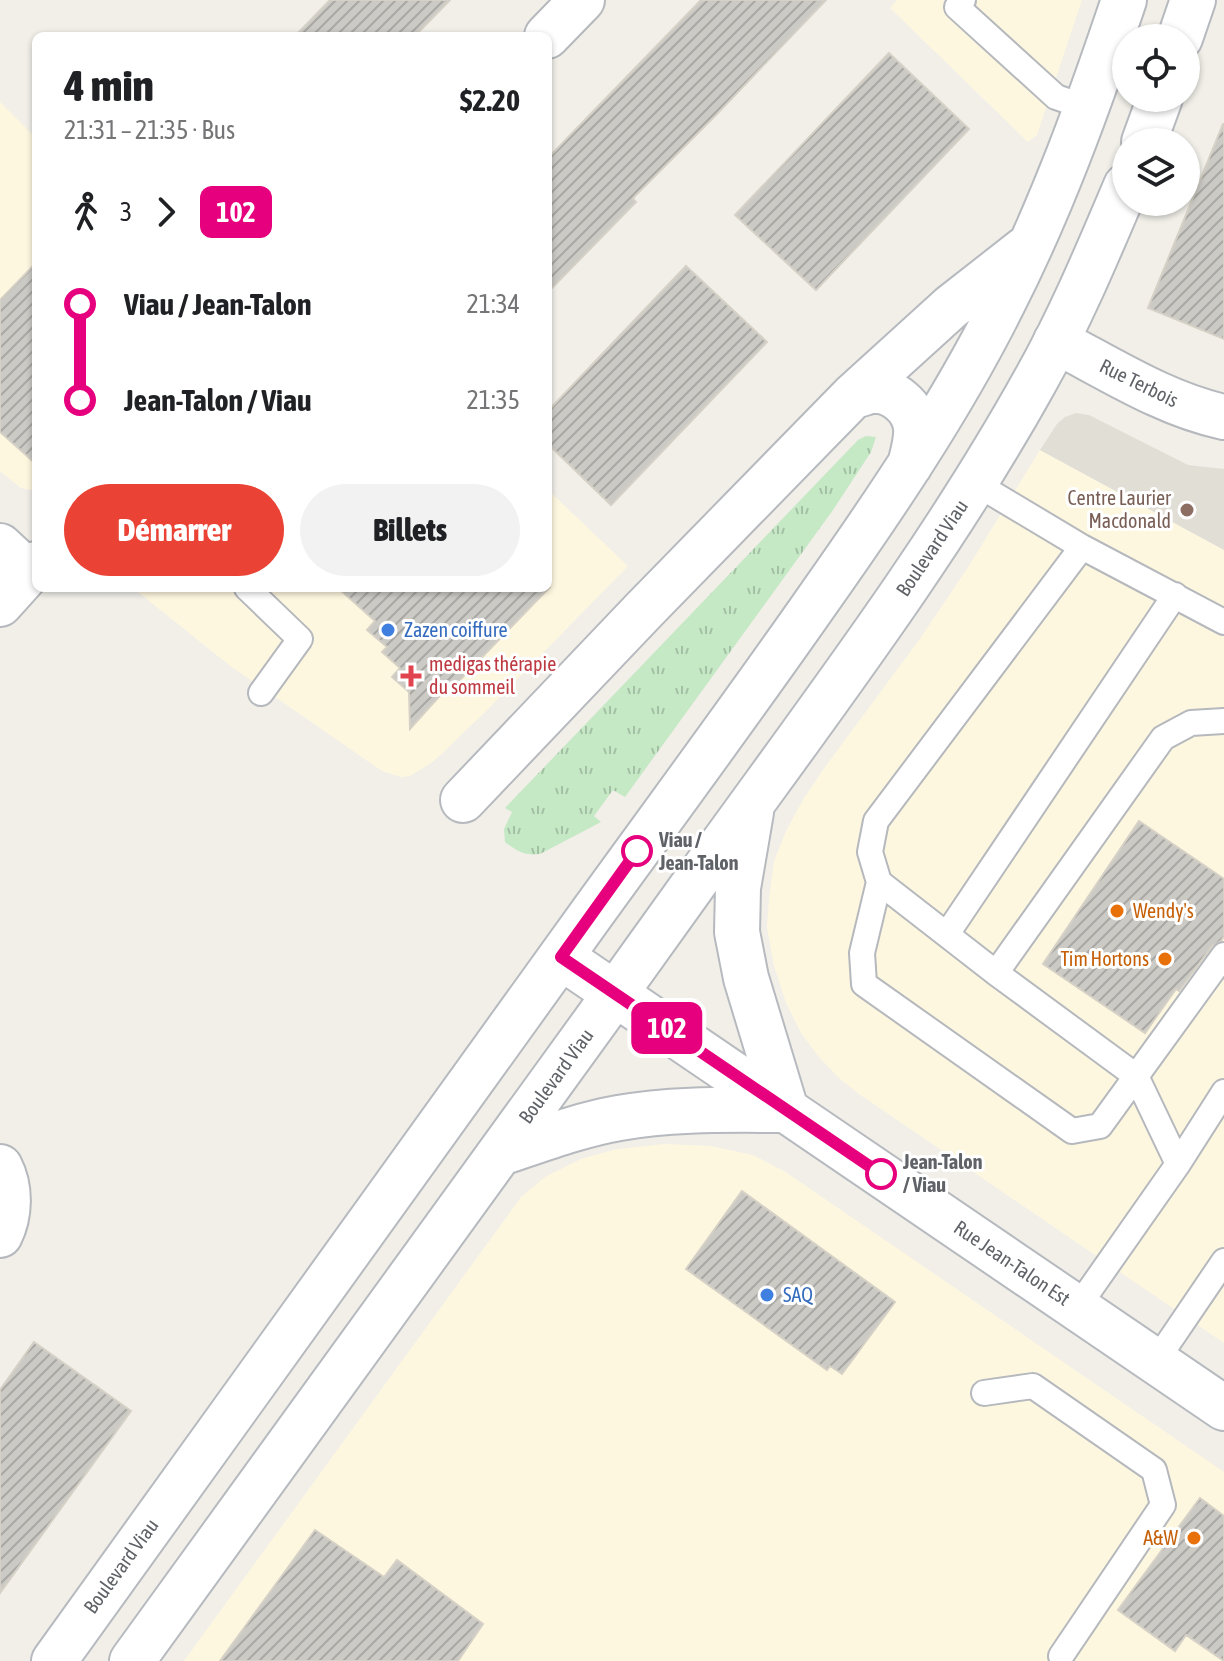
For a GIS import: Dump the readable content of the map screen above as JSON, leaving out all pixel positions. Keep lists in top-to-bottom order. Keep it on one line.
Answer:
{"streets":{"main road":["Rue Terbois","Boulevard Viau","Rue Jean-Talon Est"]},"crossings":[["Rue Terbois","Boulevard Viau"],["Boulevard Viau","Rue Jean-Talon Est"]],"places":{"other":["Centre Laurier Macdonald","Zazen coiffure","Viau / Jean-Talon","Wendy's","Tim Hortons","Jean-Talon / Viau","SAQ","A&W"],"health":["medigas thérapie du sommeil"]},"lines":["bus line 102"],"page":{"on_map":"102","heading":["4 min","21:31 – 21:35 · Bus","$2.20"],"legs":["3","102"],"list":[{"name":"Viau / Jean-Talon","value":"21:34"},{"name":"Jean-Talon / Viau","value":"21:35"}],"buttons":["Démarrer","Billets"]}}
